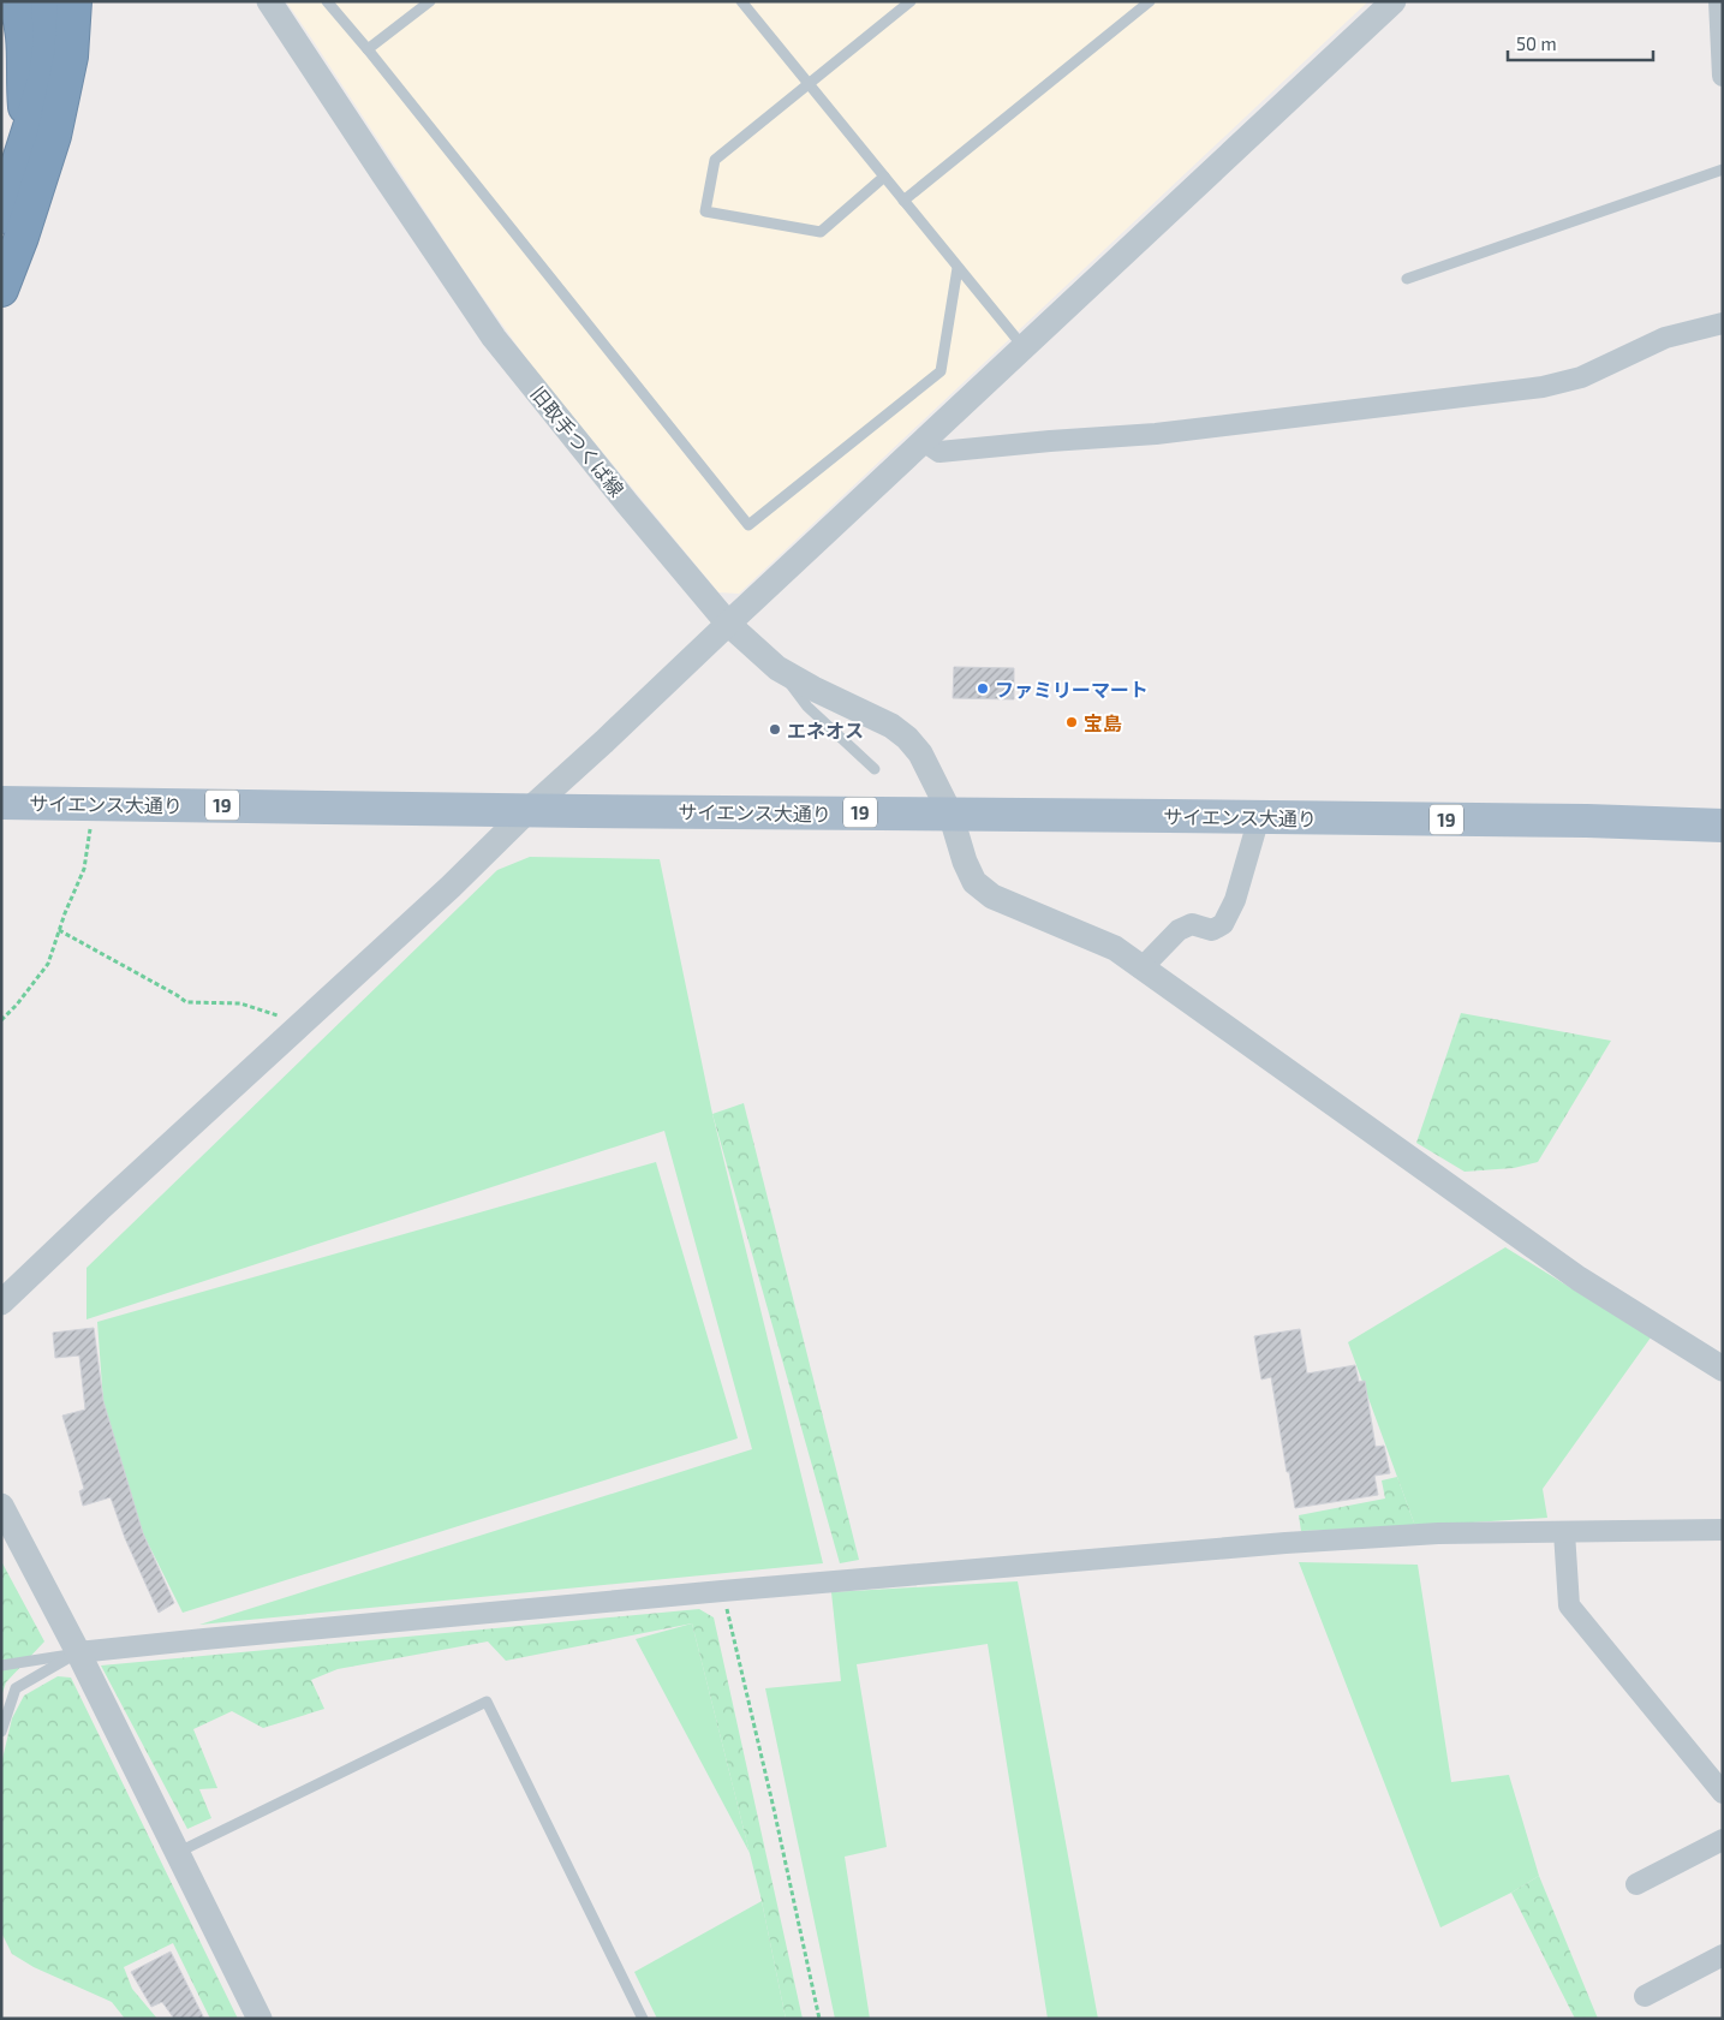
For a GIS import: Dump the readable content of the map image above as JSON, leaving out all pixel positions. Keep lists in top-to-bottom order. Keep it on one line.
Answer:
{"streets":{"main road":["サイエンス大通り","19"],"street":["旧取手つくば線"]},"crossings":[["旧取手つくば線","サイエンス大通り"]],"places":["ファミリーマート","宝島","エネオス"],"scale_bar":"50 m"}
